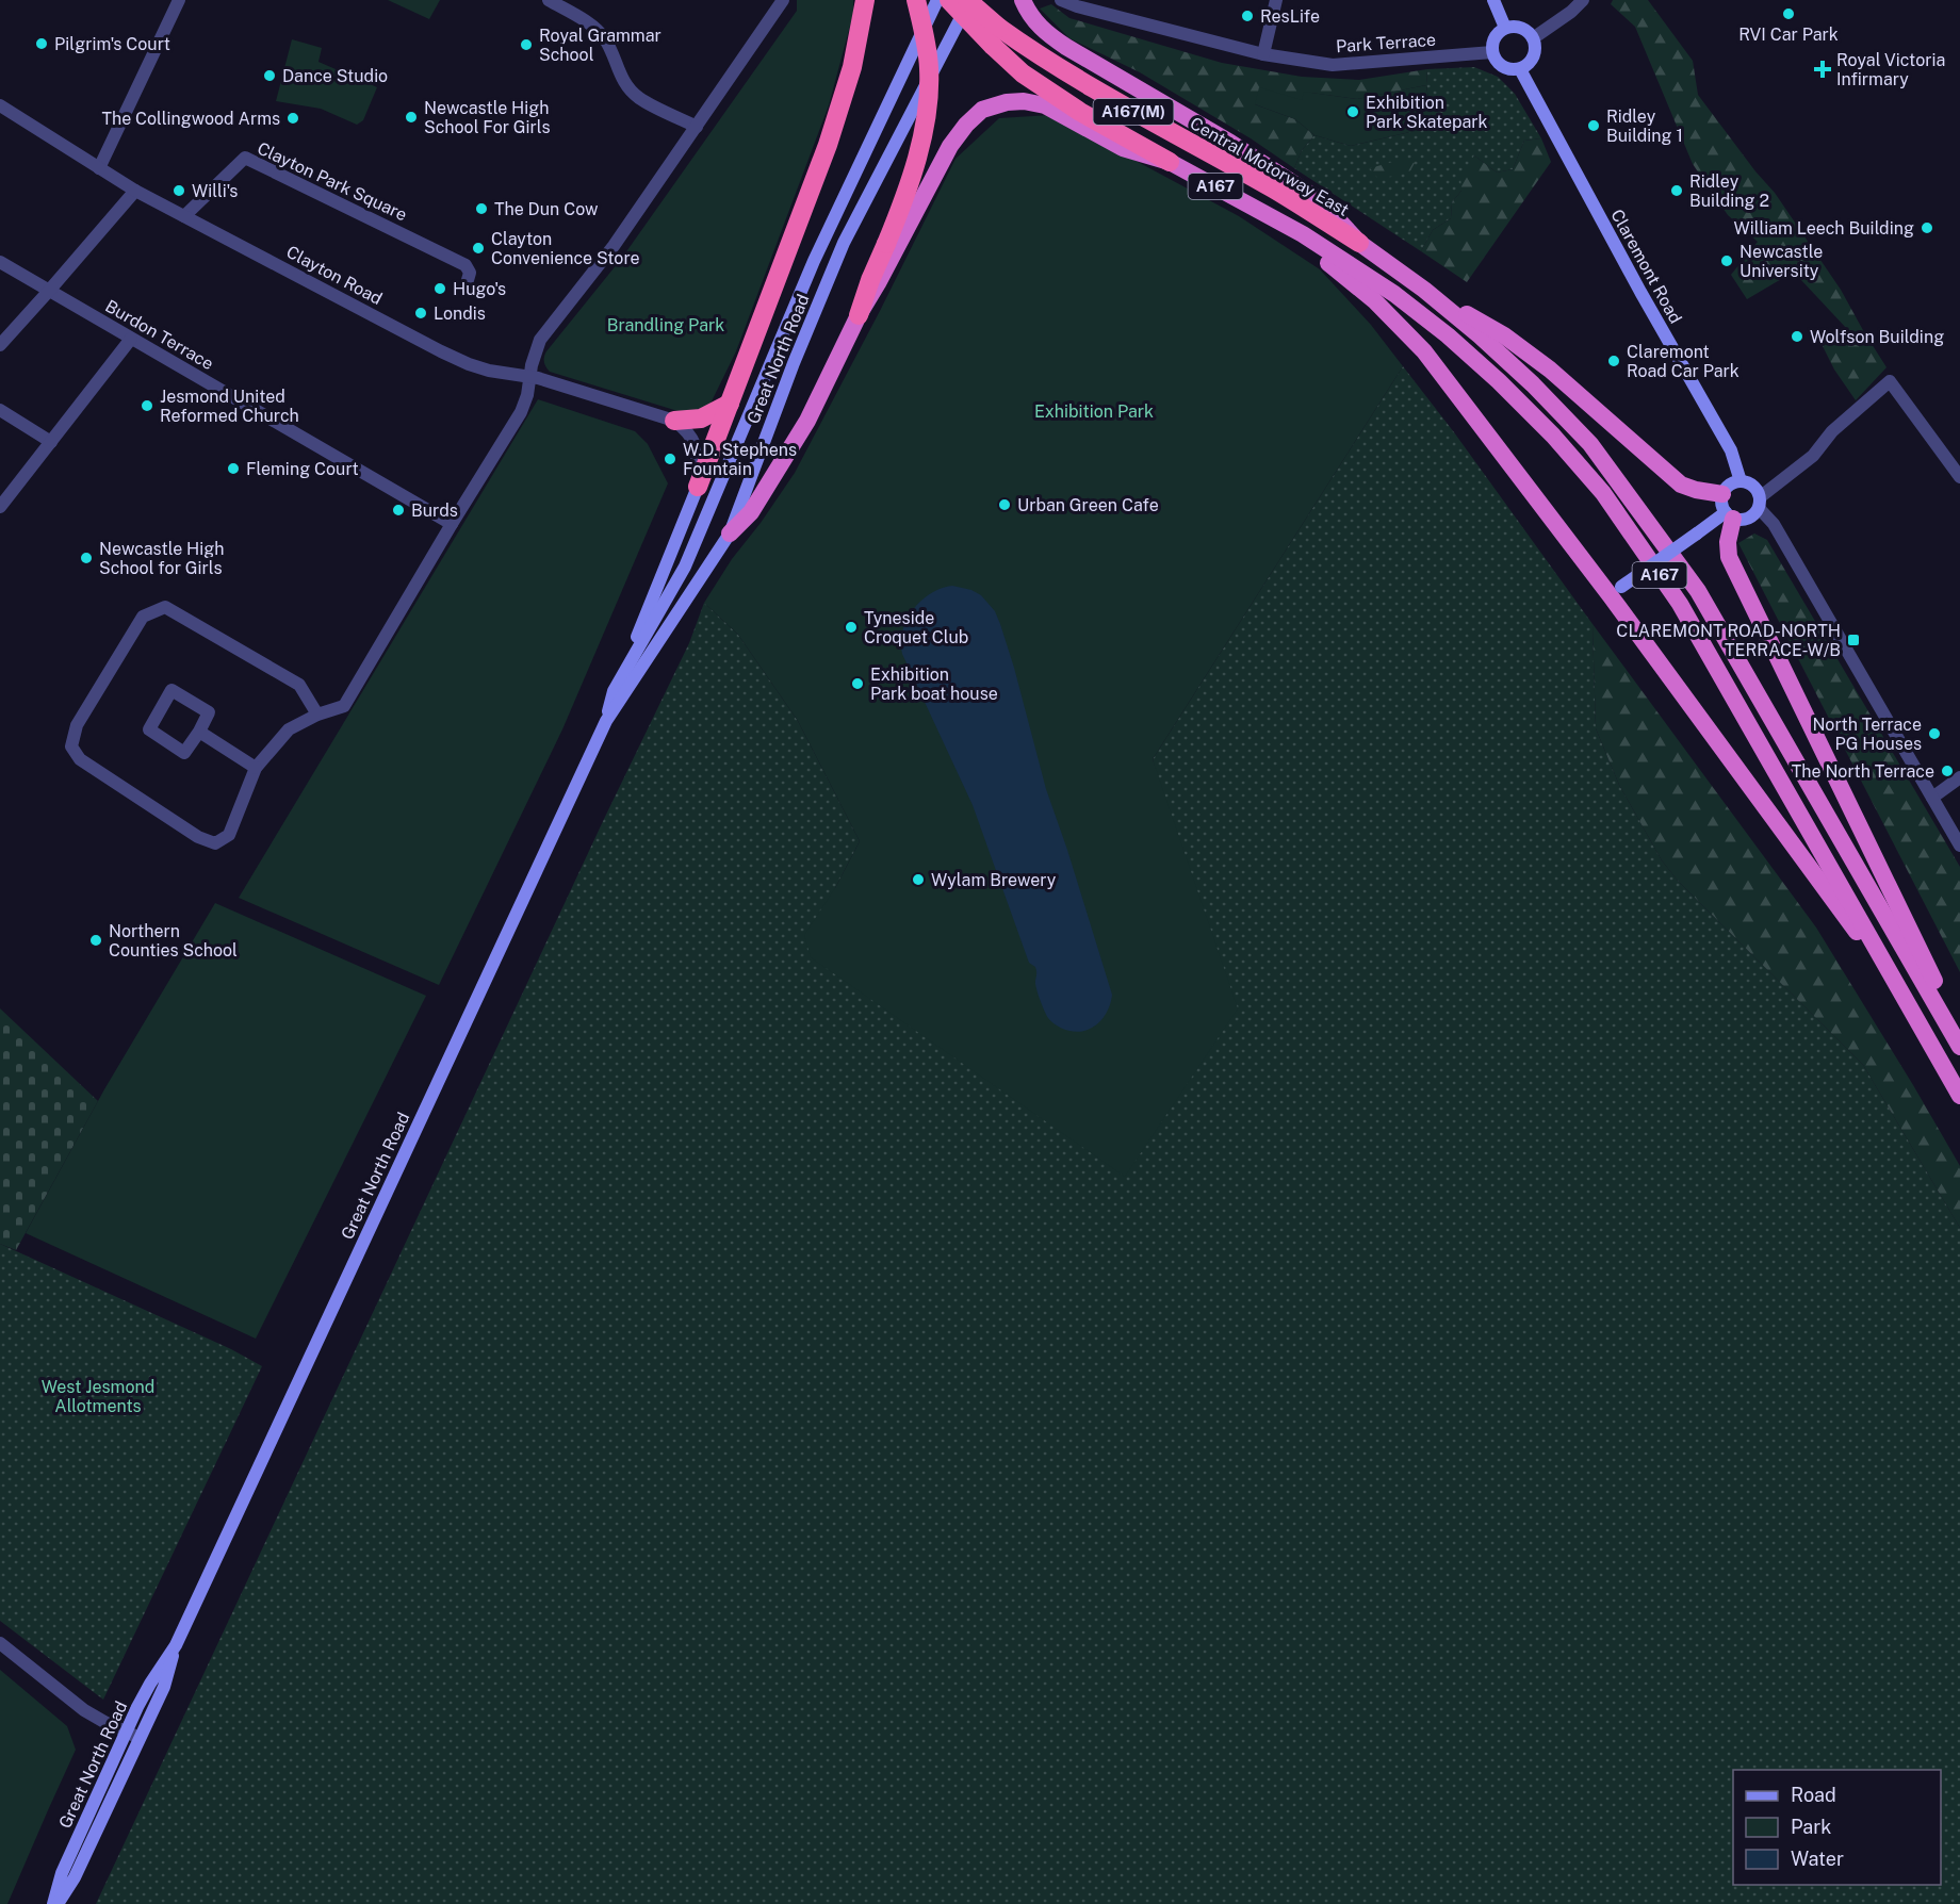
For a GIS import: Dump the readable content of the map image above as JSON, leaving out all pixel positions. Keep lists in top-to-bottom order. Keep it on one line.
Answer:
{"streets":{"highway":["A167(M)","Central Motorway East","A167"],"main road":["Claremont Road","Great North Road"],"street":["Park Terrace","Clayton Park Square","Clayton Road","Burdon Terrace"]},"crossings":[["Park Terrace","Claremont Road"],["A167(M)","A167"],["Central Motorway East","A167"],["Central Motorway East","Great North Road"],["Clayton Park Square","Clayton Road"]],"parks":["Brandling Park","Exhibition Park","West Jesmond Allotments"],"places":{"other":["RVI Car Park","ResLife","Pilgrim's Court","Royal Grammar School","Dance Studio","Exhibition Park Skatepark","Newcastle High School For Girls","The Collingwood Arms","Ridley Building 1","Willi's","Ridley Building 2","The Dun Cow","William Leech Building","Clayton Convenience Store","Newcastle University","Hugo's","Londis","Wolfson Building","Claremont Road Car Park","Jesmond United Reformed Church","W.D. Stephens Fountain","Fleming Court","Urban Green Cafe","Burds","Newcastle High School for Girls","Tyneside Croquet Club","Exhibition Park boat house","North Terrace PG Houses","The North Terrace","Wylam Brewery","Northern Counties School"],"health":["Royal Victoria Infirmary"],"transit":["CLAREMONT ROAD-NORTH TERRACE-W/B"]},"legend":["Road","Park","Water"]}
